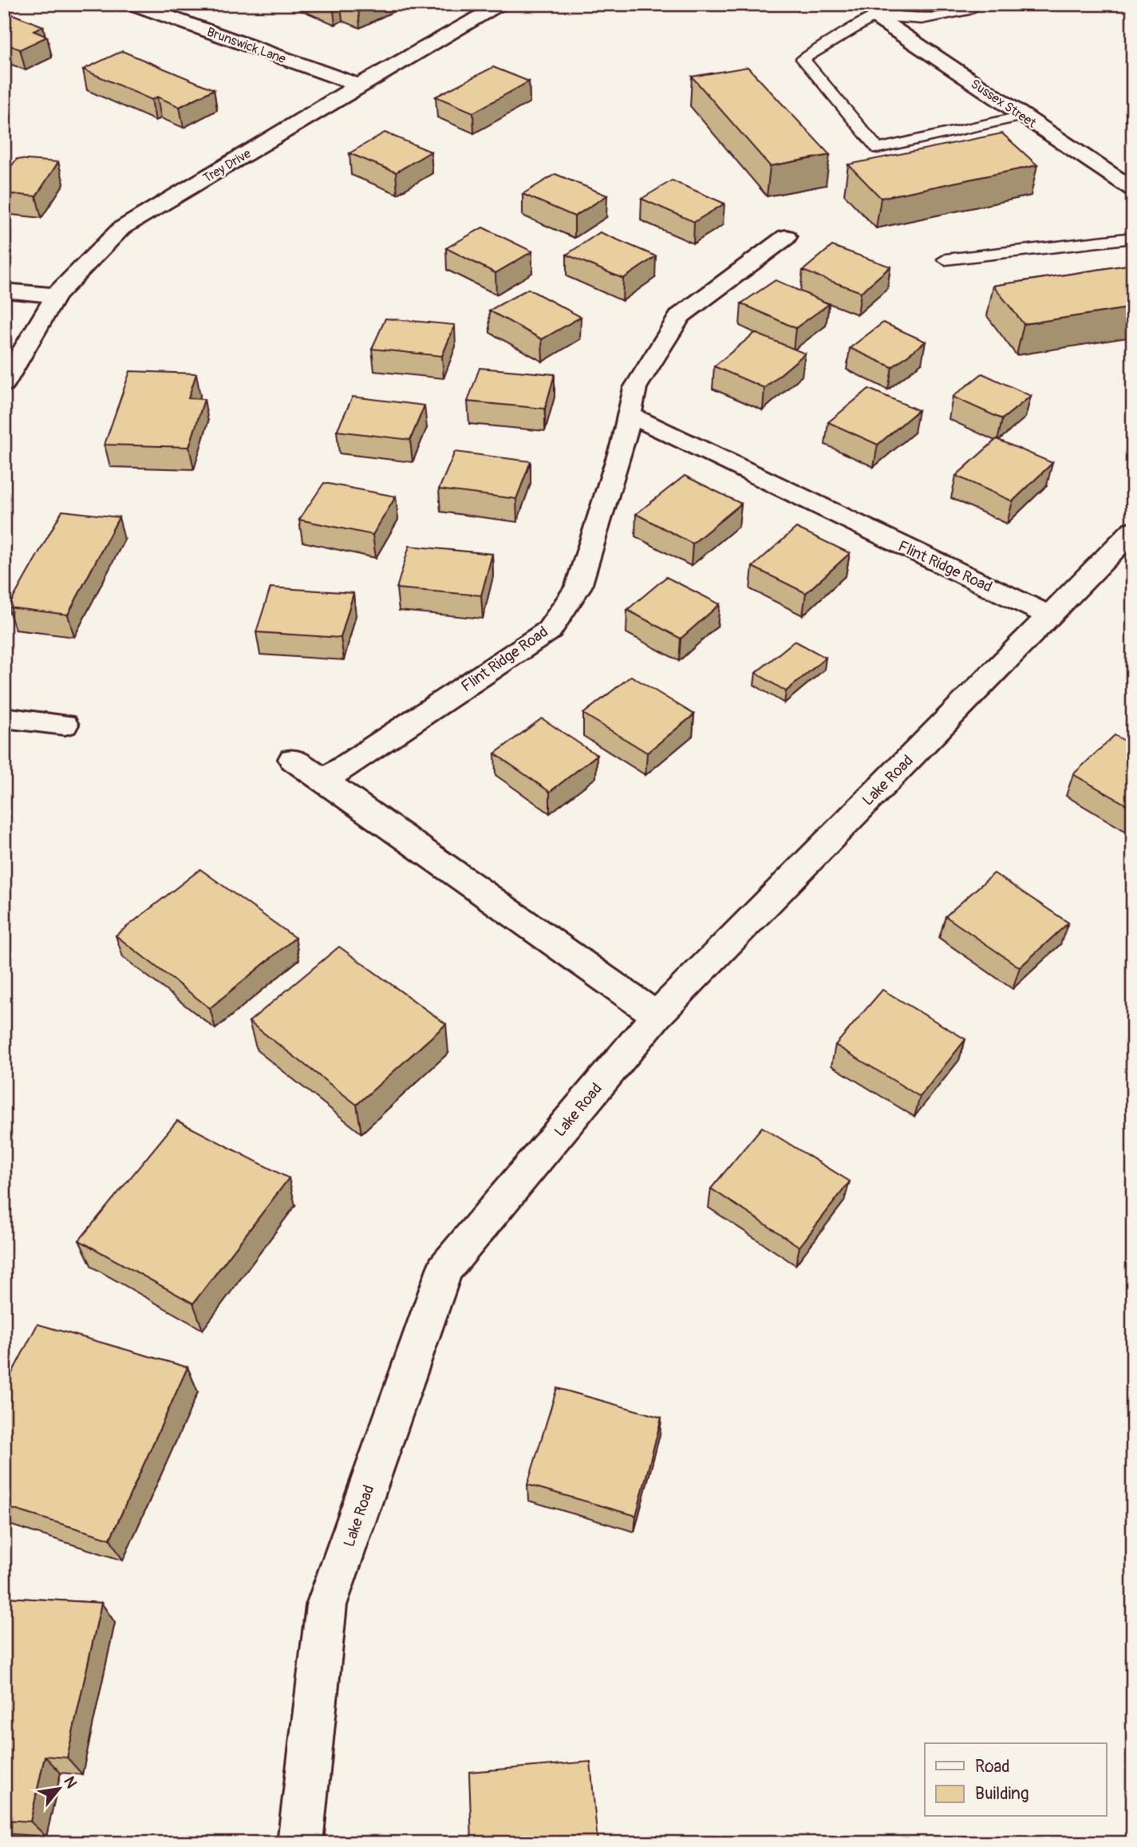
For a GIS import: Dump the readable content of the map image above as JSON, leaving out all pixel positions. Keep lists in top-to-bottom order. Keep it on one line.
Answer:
{"streets":{"street":["Brunswick Lane","Sussex Street","Trey Drive","Flint Ridge Road","Lake Road"]},"crossings":[["Brunswick Lane","Trey Drive"],["Flint Ridge Road","Lake Road"]],"legend":["Road","Building"],"north":"top right"}
